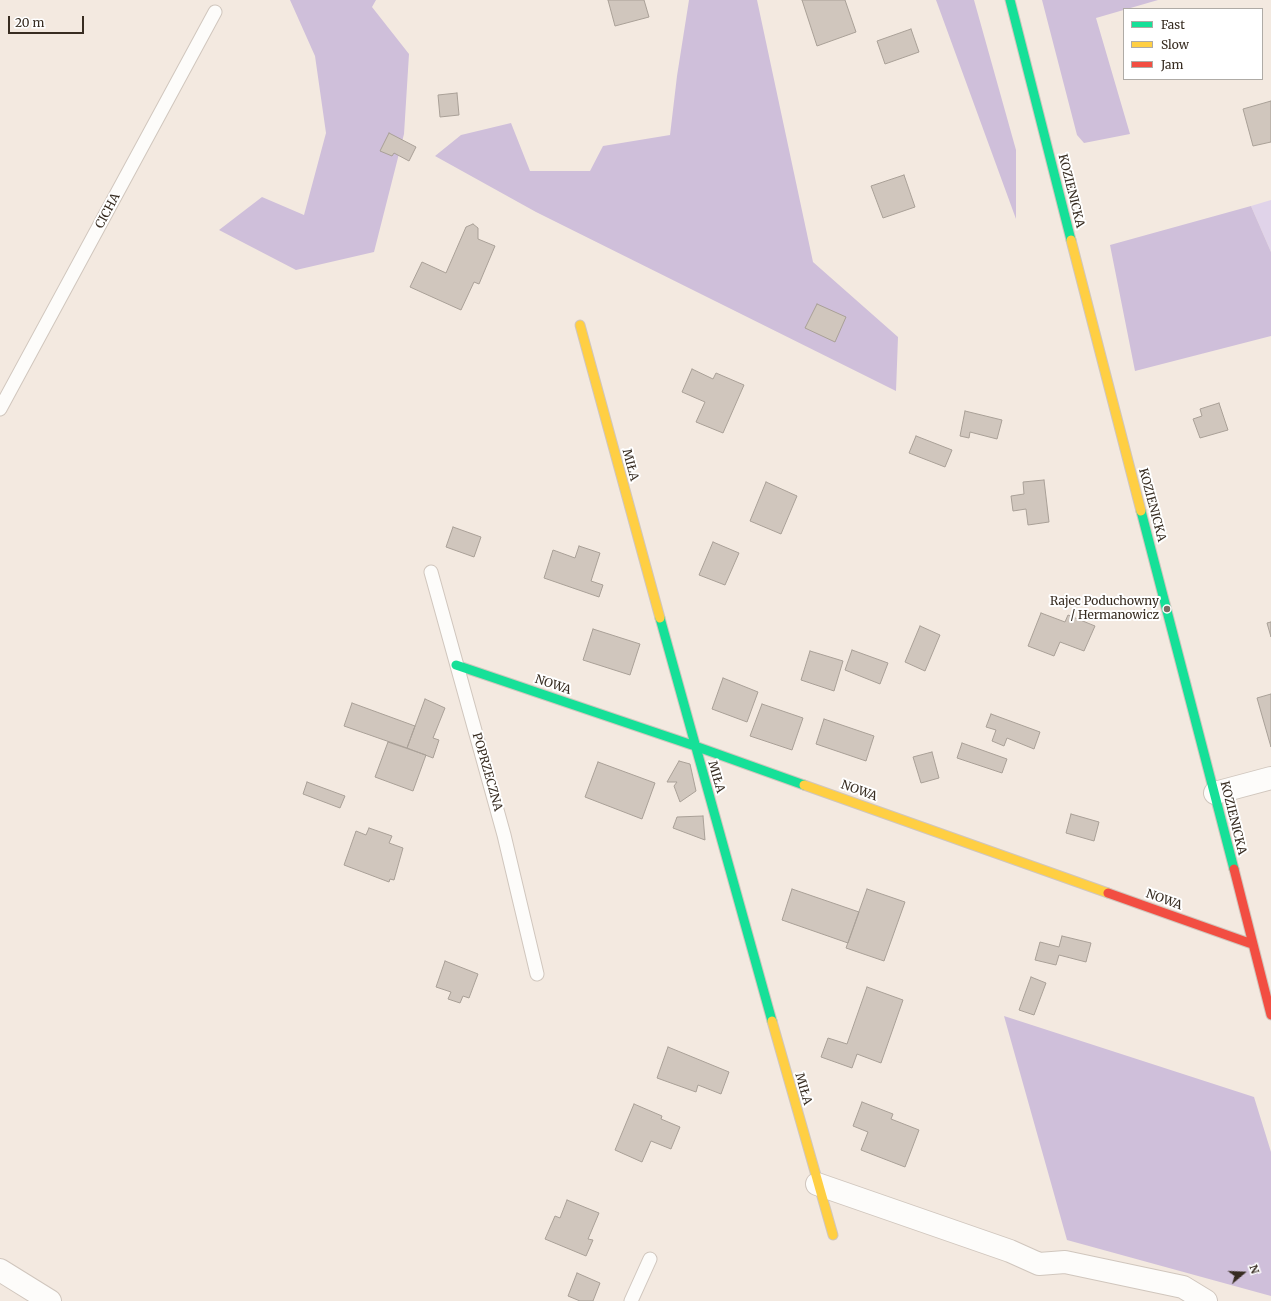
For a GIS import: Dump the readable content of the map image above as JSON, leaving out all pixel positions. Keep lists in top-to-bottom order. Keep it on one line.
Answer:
{"streets":{"street":["KOZIENICKA","MIŁA","NOWA"],"lane":["CICHA","POPRZECZNA"]},"crossings":[["KOZIENICKA","NOWA"],["MIŁA","NOWA"],["NOWA","POPRZECZNA"]],"places":["Rajec Poduchowny / Hermanowicz"],"legend":["Fast","Slow","Jam"],"scale_bar":"20 m","north":"right"}
